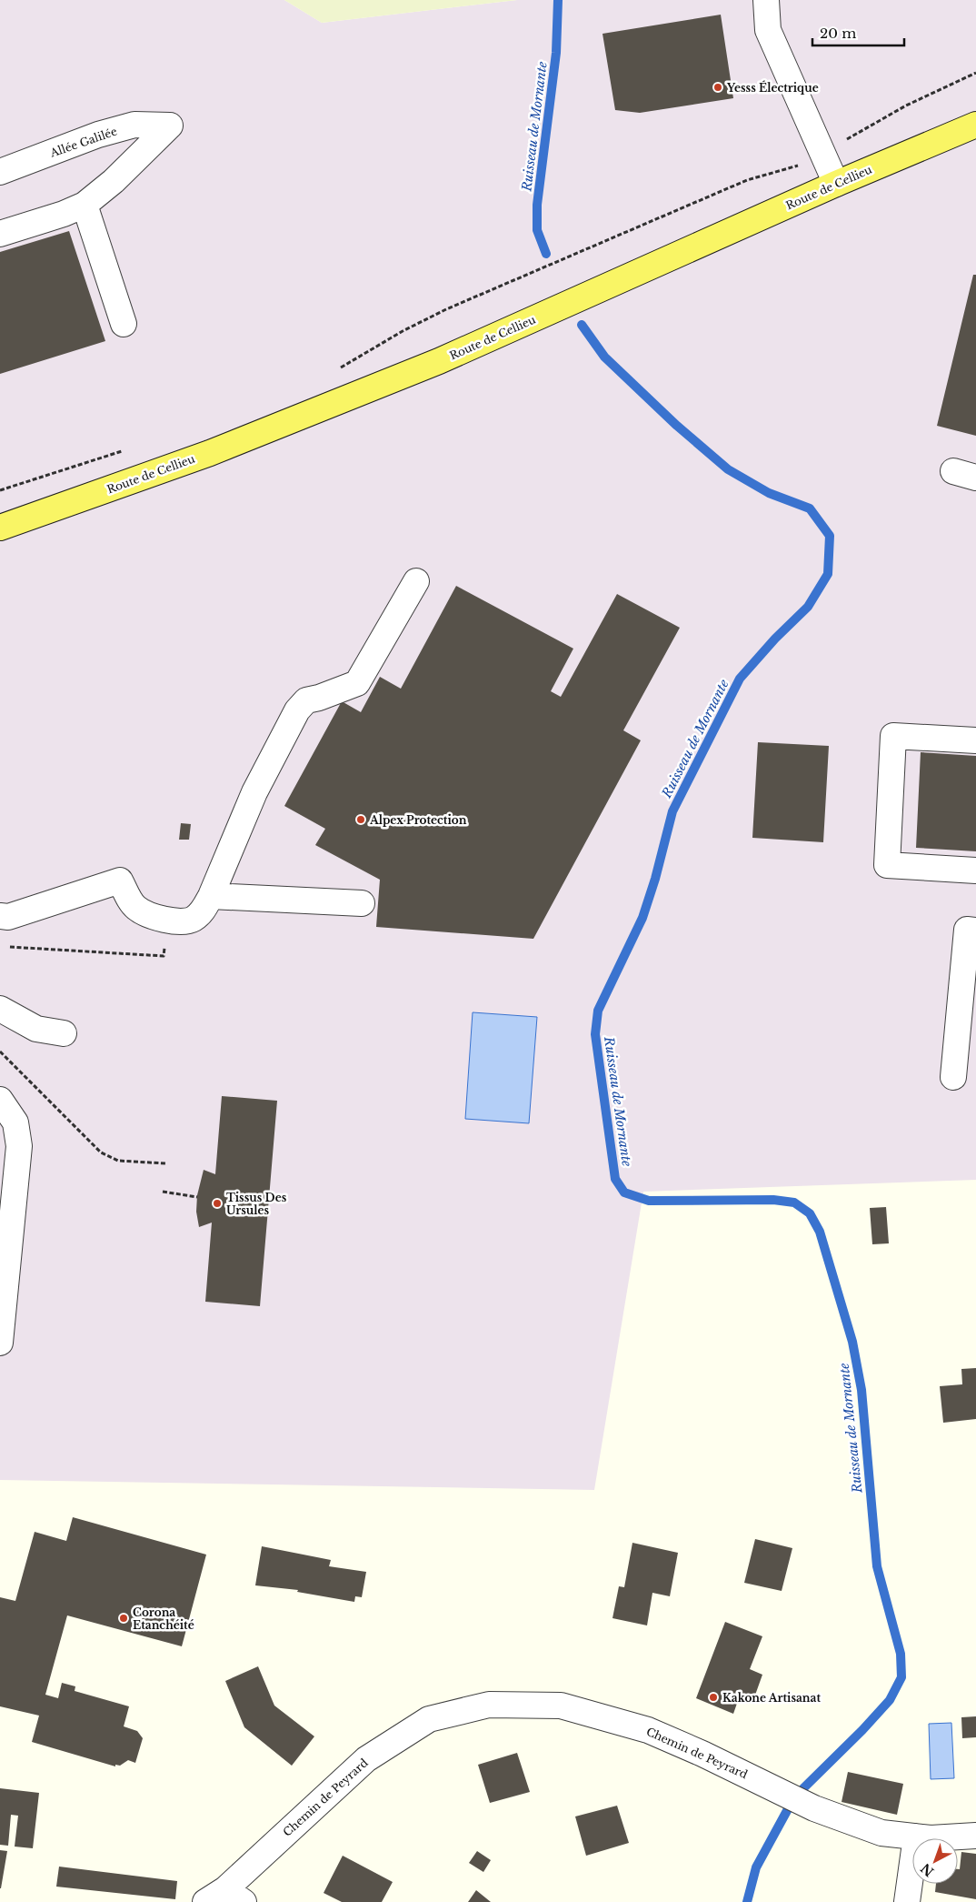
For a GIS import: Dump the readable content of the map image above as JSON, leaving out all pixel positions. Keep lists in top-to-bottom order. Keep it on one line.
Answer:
{"streets":{"main road":["Route de Cellieu"],"street":["Allée Galilée","Chemin de Peyrard"]},"water":["Ruisseau de Mornante"],"places":["Yesss Électrique","Alpex Protection","Tissus Des Ursules","Corona Etanchéité","Kakone Artisanat"],"scale_bar":"20 m","north":"bottom left"}
